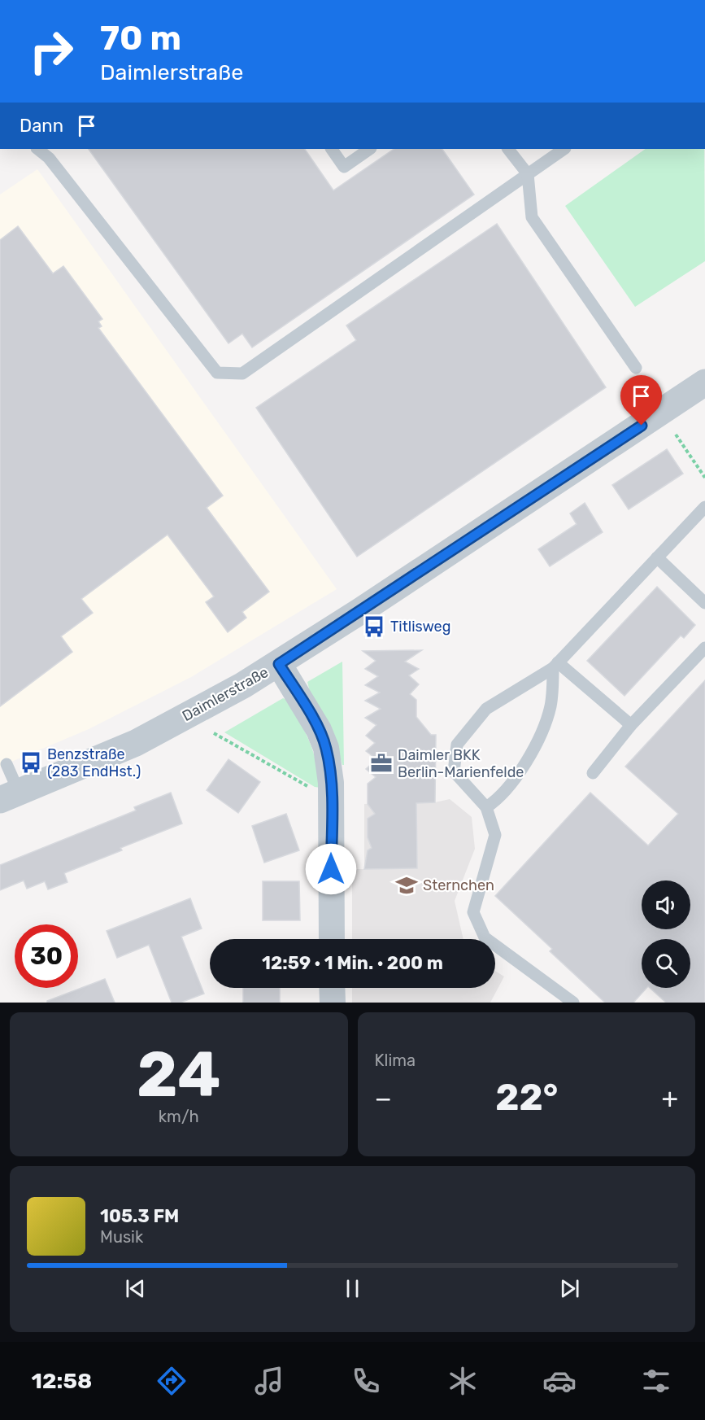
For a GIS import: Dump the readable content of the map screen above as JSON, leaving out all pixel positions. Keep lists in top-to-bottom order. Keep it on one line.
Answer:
{"streets":{"street":["Daimlerstraße"]},"places":{"bus stop":["Titlisweg","Benzstraße (283 EndHst.)"],"office":["Daimler BKK Berlin-Marienfelde"],"school or university":["Sternchen"]},"page":{"turn":["70 m","Daimlerstraße"],"then":"Dann","limit":"30","trip":"12:59 · 1 Min. · 200 m","tile":[["24","km/h"],"Klima"],"heat":["−","22°","+"],"song":["105.3 FM","Musik"],"tabs":"12:58"}}
